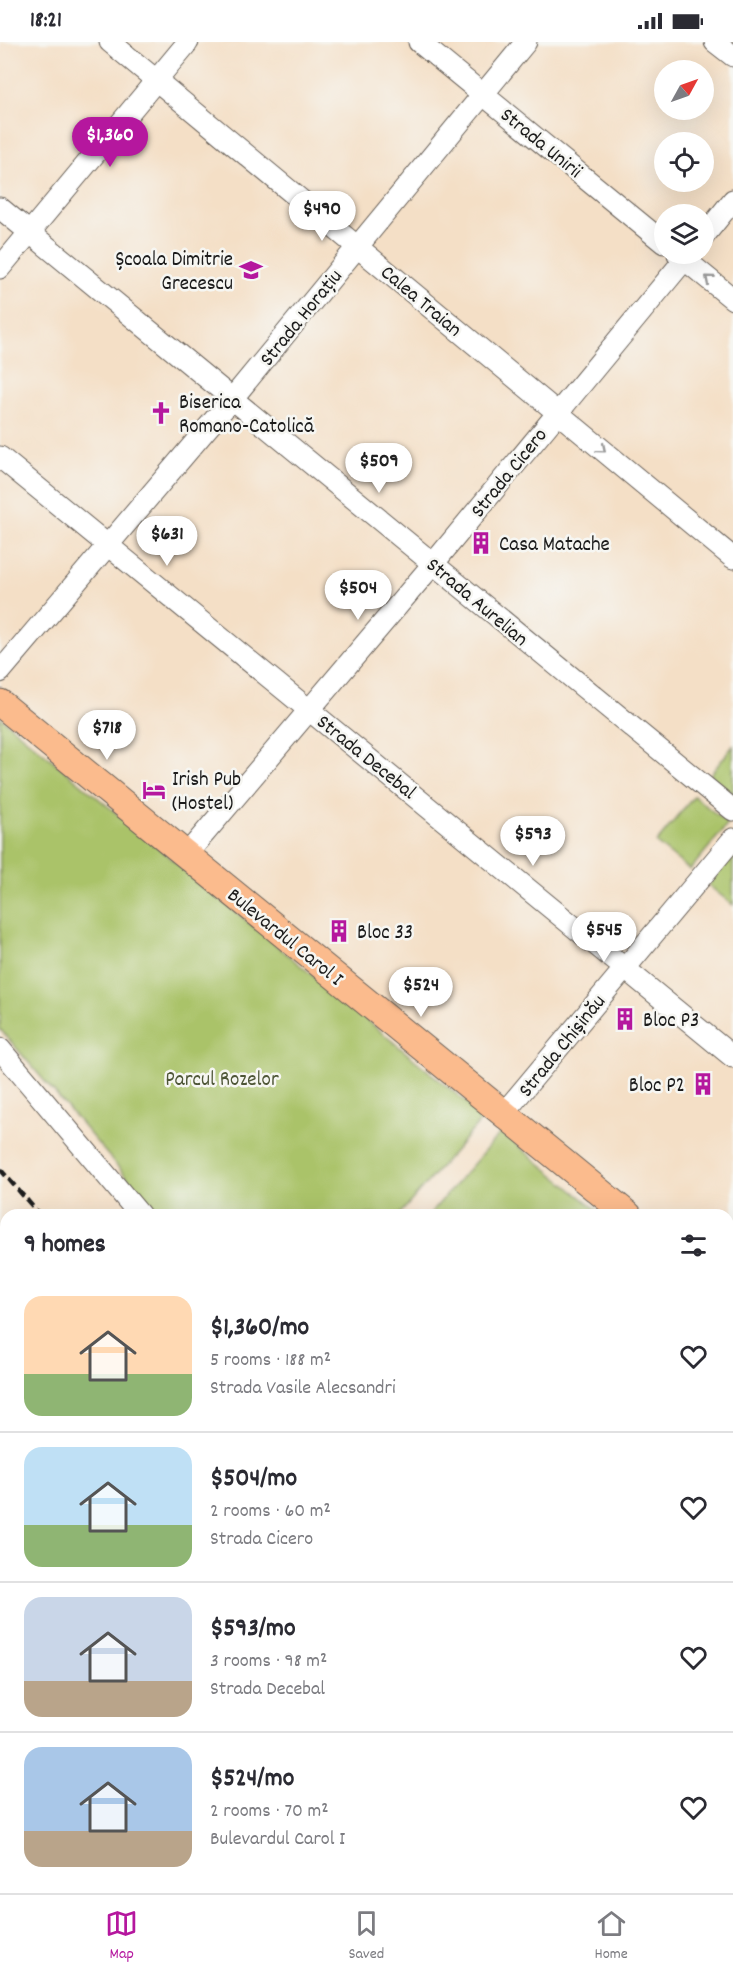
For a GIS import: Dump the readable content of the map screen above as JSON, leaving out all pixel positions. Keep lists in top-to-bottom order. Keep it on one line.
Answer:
{"streets":{"main road":["Bulevardul Carol I"],"street":["Strada Unirii","Calea Traian","Strada Horațiu","Strada Cicero","Strada Aurelian","Strada Decebal","Strada Chișinău"]},"crossings":[["Strada Unirii","Strada Horațiu"],["Calea Traian","Strada Horațiu"],["Calea Traian","Strada Cicero"],["Strada Horațiu","Strada Aurelian"],["Strada Horațiu","Strada Decebal"],["Strada Cicero","Strada Aurelian"],["Strada Cicero","Strada Decebal"],["Strada Cicero","Bulevardul Carol I"],["Strada Decebal","Strada Chișinău"],["Bulevardul Carol I","Strada Chișinău"]],"parks":["Parcul Rozelor"],"places":{"school or university":["Școala Dimitrie Grecescu"],"church":["Biserica Romano-Catolică"],"building":["Casa Matache","Bloc 33","Bloc P3","Bloc P2"],"hotel":["Irish Pub (Hostel)"]},"north":"top right","page":{"status":"18:21","price":["$1,360","$490","$509","$631","$504","$718","$593","$545","$524"],"heading":"9 homes","list":[{"name":"$1,360/mo","note":"5 rooms · 188 m² · Strada Vasile Alecsandri"},{"name":"$504/mo","note":"2 rooms · 60 m² · Strada Cicero"},{"name":"$593/mo","note":"3 rooms · 98 m² · Strada Decebal"},{"name":"$524/mo","note":"2 rooms · 70 m² · Bulevardul Carol I"}],"tabs":["Map","Saved","Home"]}}
